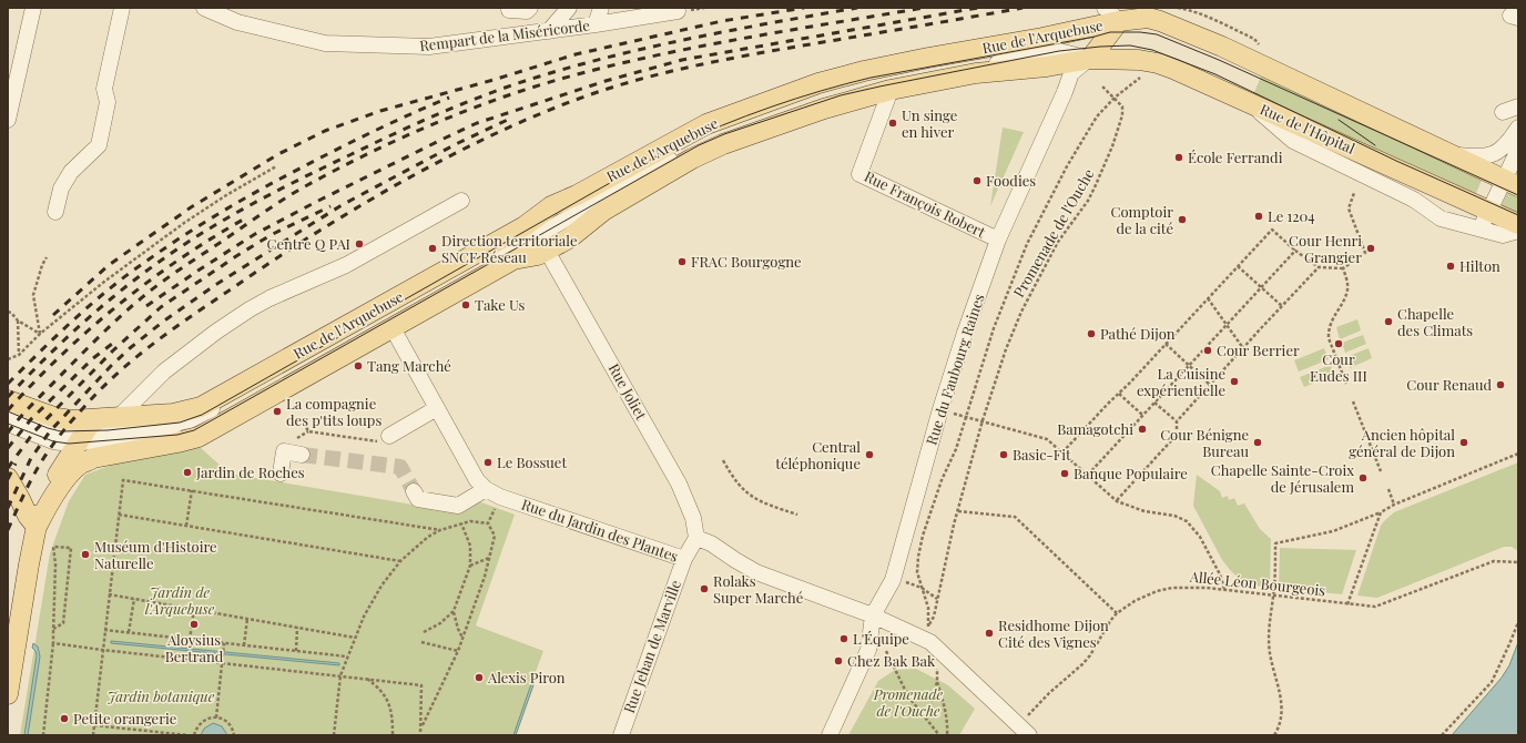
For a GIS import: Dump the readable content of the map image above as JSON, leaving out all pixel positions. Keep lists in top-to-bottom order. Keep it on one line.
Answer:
{"streets":{"main road":["Rue de l'Arquebuse","Rue de l'Hôpital","Rue du Faubourg Raines"],"street":["Rempart de la Miséricorde","Rue François Robert","Rue Joliet","Rue du Jardin des Plantes","Rue Jehan de Marville"],"path":["Promenade de l'Ouche","Allée Léon Bourgeois"]},"crossings":[["Rue de l'Arquebuse","Rue de l'Hôpital"],["Rue de l'Arquebuse","Rue François Robert"],["Rue de l'Arquebuse","Rue du Faubourg Raines"],["Rue de l'Arquebuse","Rue Joliet"],["Rue de l'Arquebuse","Rue du Jardin des Plantes"],["Rue de l'Hôpital","Rue du Faubourg Raines"],["Rue François Robert","Rue du Faubourg Raines"],["Rue du Faubourg Raines","Rue du Jardin des Plantes"],["Rue Joliet","Rue du Jardin des Plantes"],["Rue du Jardin des Plantes","Allée Léon Bourgeois"],["Rue du Jardin des Plantes","Rue Jehan de Marville"]],"parks":["Jardin de l'Arquebuse","Promenade de l'Ouche","Jardin botanique"],"places":["Un singe en hiver","École Ferrandi","Foodies","Le 1204","Comptoir de la cité","Centre Q PAI","Direction territoriale SNCF Réseau","Cour Henri Grangier","FRAC Bourgogne","Hilton","Take Us","Chapelle des Climats","Pathé Dijon","Cour Eudes III","Cour Berrier","Tang Marché","La Cuisine expérientielle","Cour Renaud","La compagnie des p'tits loups","Bamagotchi","Cour Bénigne Bureau","Ancien hôpital général de Dijon","Central téléphonique","Basic-Fit","Le Bossuet","Jardin de Roches","Banque Populaire","Chapelle Sainte-Croix de Jérusalem","Muséum d'Histoire Naturelle","Rolaks Super Marché","Aloysius Bertrand","Residhome Dijon Cité des Vignes","L'Équipe","Chez Bak Bak","Alexis Piron","Petite orangerie"]}
